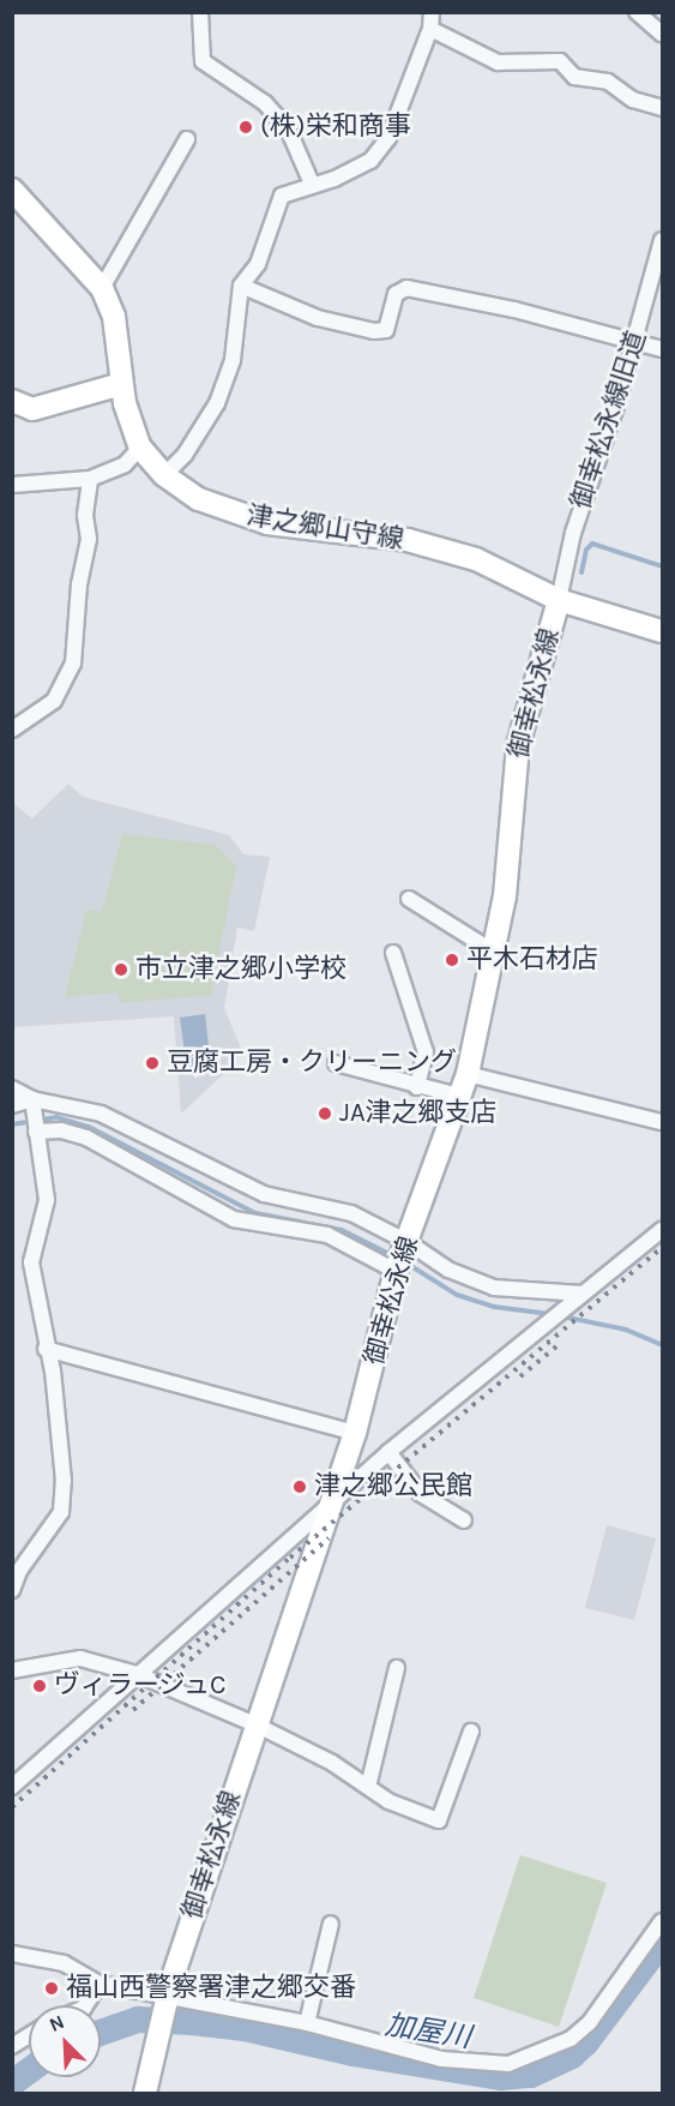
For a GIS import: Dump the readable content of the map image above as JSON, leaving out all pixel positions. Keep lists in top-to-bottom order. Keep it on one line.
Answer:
{"streets":{"main road":["津之郷山守線","御幸松永線"],"street":["御幸松永線旧道"]},"crossings":[["御幸松永線旧道","津之郷山守線"],["御幸松永線旧道","御幸松永線"],["津之郷山守線","御幸松永線"]],"water":["加屋川"],"places":["(株)栄和商事","平木石材店","市立津之郷小学校","豆腐工房・クリーニング","JA津之郷支店","津之郷公民館","ヴィラージュC","福山西警察署津之郷交番"],"north":"top left"}
